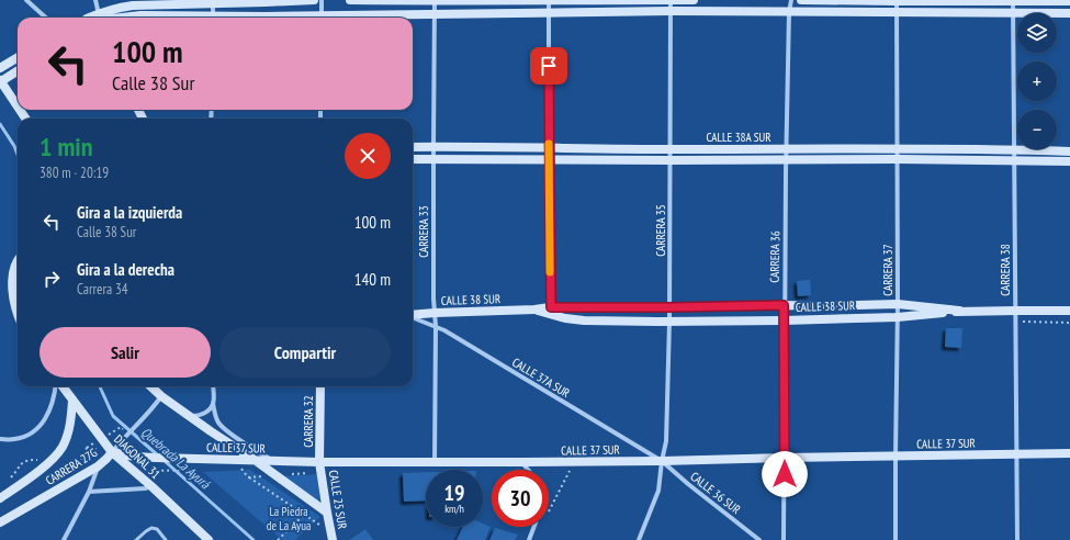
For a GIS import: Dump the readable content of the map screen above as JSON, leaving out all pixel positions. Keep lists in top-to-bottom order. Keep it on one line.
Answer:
{"streets":{"street":["CALLE 38A SUR","CARRERA 35","CARRERA 33","CARRERA 36","CARRERA 37","CARRERA 38","CALLE 38 SUR","CALLE 37A SUR","CARRERA 32","CALLE 37 SUR","DIAGONAL 31","CARRERA 27G","CALLE 36 SUR","CALLE 25 SUR"]},"crossings":[["CALLE 38A SUR","CARRERA 35"],["CALLE 38A SUR","CARRERA 33"],["CALLE 38A SUR","CARRERA 36"],["CALLE 38A SUR","CARRERA 37"],["CALLE 38A SUR","CARRERA 38"],["CARRERA 35","CALLE 38 SUR"],["CARRERA 35","CALLE 37A SUR"],["CARRERA 35","CALLE 37 SUR"],["CARRERA 35","CALLE 36 SUR"],["CARRERA 33","CALLE 38 SUR"],["CARRERA 33","CALLE 37A SUR"],["CARRERA 33","CALLE 37 SUR"],["CARRERA 36","CALLE 38 SUR"],["CARRERA 36","CALLE 37 SUR"],["CARRERA 37","CALLE 38 SUR"],["CARRERA 37","CALLE 37 SUR"],["CARRERA 38","CALLE 38 SUR"],["CARRERA 38","CALLE 37 SUR"],["CALLE 37A SUR","CALLE 37 SUR"],["CALLE 37A SUR","CALLE 36 SUR"],["CARRERA 32","CALLE 37 SUR"],["CARRERA 32","CALLE 25 SUR"],["CALLE 37 SUR","DIAGONAL 31"],["CALLE 37 SUR","CARRERA 27G"],["CALLE 37 SUR","CALLE 36 SUR"],["CALLE 37 SUR","CALLE 25 SUR"],["DIAGONAL 31","CARRERA 27G"]],"water":["Quebrada La Ayurá"],"parks":["La Piedra de La Ayua"],"page":{"map_buttons":["+","−"],"turn":["100 m","Calle 38 Sur"],"heading":["1 min","380 m · 20:19"],"list":[{"name":"Gira a la izquierda","note":"Calle 38 Sur","value":"100 m"},{"name":"Gira a la derecha","note":"Carrera 34","value":"140 m"}],"buttons":["Salir","Compartir"],"speed":"19 km/h","limit":"30"}}
